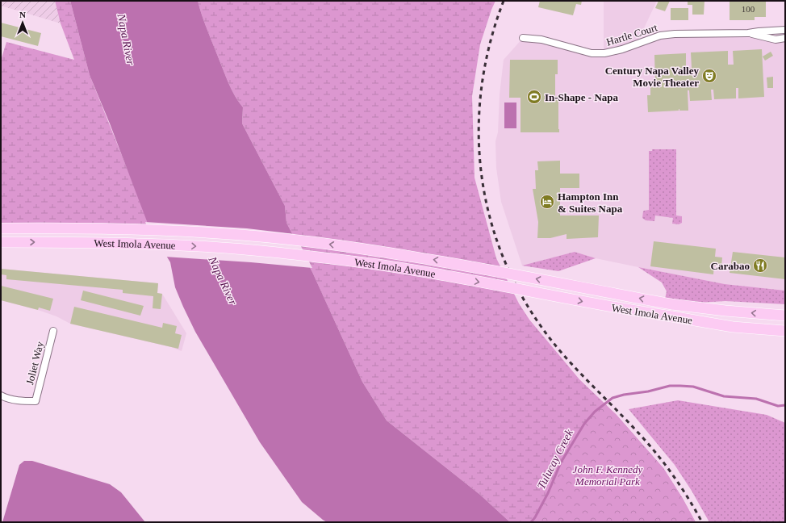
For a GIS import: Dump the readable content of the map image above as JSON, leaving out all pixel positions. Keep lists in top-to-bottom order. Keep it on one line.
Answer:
{"streets":{"main road":["West Imola Avenue"],"street":["Hartle Court","Joliet Way"]},"water":["Napa River","Tulucay Creek"],"parks":["John F. Kennedy Memorial Park"],"places":{"theatre":["Century Napa Valley Movie Theater"],"sports":["In-Shape - Napa"],"hotel":["Hampton Inn & Suites Napa"],"restaurant":["Carabao"]},"house_numbers":["100"],"north":"top"}
